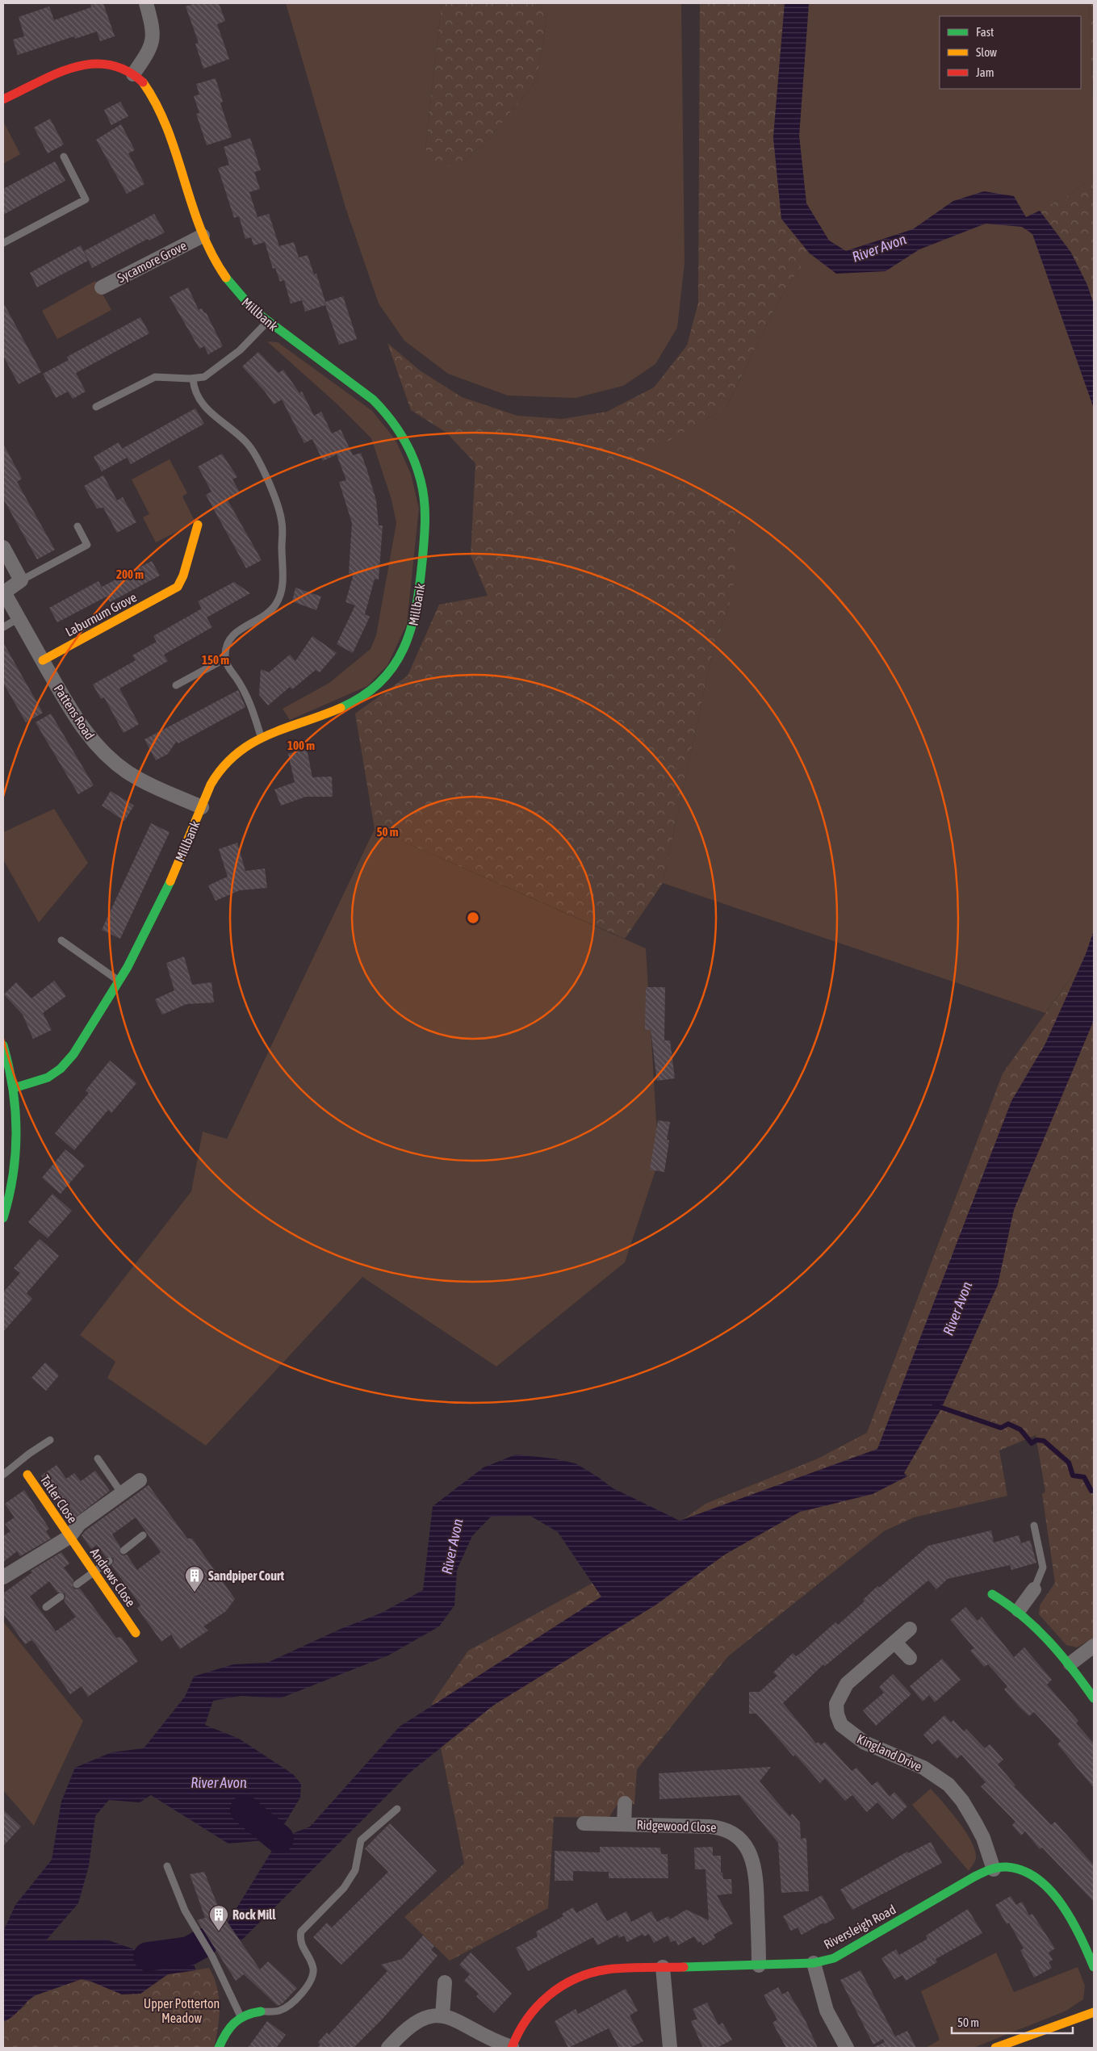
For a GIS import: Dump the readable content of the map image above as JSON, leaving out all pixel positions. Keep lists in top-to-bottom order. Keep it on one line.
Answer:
{"streets":{"street":["Sycamore Grove","Millbank","Laburnum Grove","Pattens Road","Tatler Close","Andrews Close","Kingland Drive","Ridgewood Close","Riversleigh Road"]},"crossings":[["Sycamore Grove","Millbank"],["Millbank","Pattens Road"],["Laburnum Grove","Pattens Road"],["Tatler Close","Andrews Close"],["Kingland Drive","Riversleigh Road"],["Ridgewood Close","Riversleigh Road"]],"water":["River Avon"],"parks":["Upper Potterton Meadow"],"places":{"building":["Sandpiper Court","Rock Mill"]},"legend":["Fast","Slow","Jam"],"scale_bar":"50 m","rings":["200 m","150 m","100 m","50 m"]}
